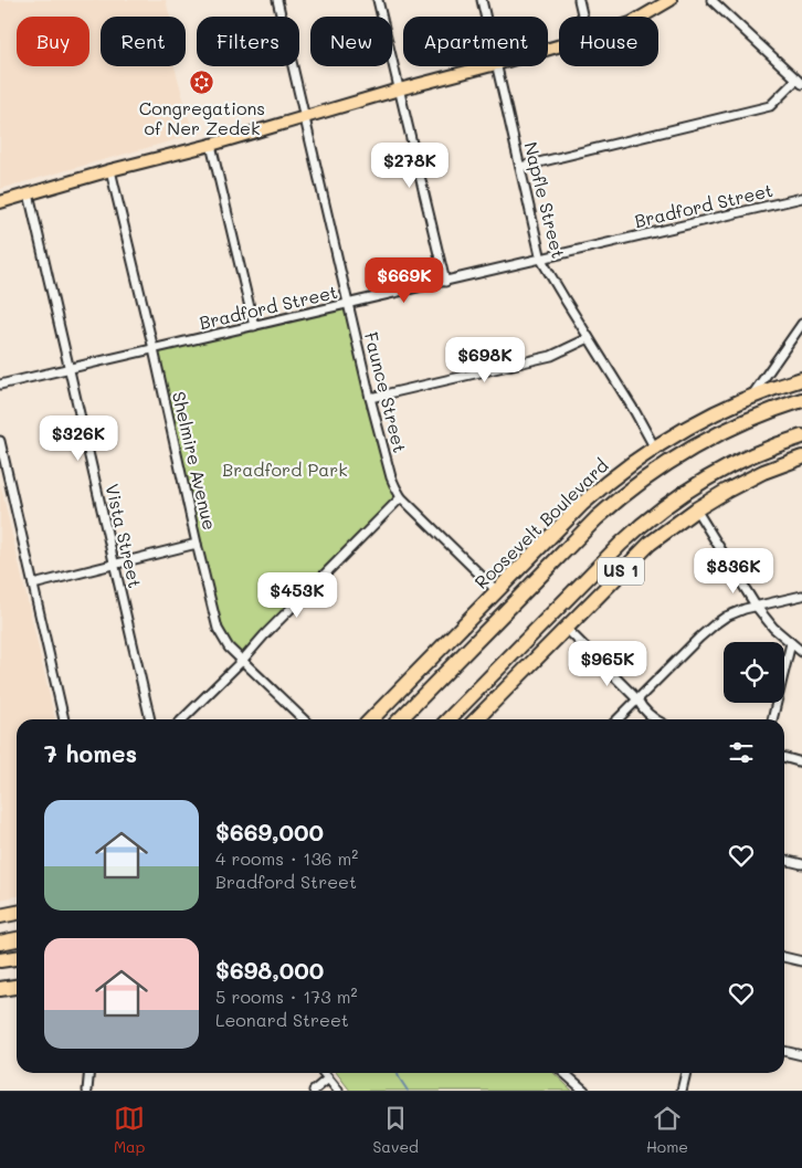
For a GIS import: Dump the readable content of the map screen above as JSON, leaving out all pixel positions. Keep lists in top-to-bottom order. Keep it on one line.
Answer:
{"streets":{"highway":["Roosevelt Boulevard","US 1"],"street":["Napfle Street","Bradford Street","Faunce Street","Shelmire Avenue","Vista Street"]},"crossings":[["Napfle Street","Bradford Street"],["Napfle Street","Roosevelt Boulevard"],["Bradford Street","Faunce Street"],["Bradford Street","Shelmire Avenue"],["Bradford Street","Vista Street"],["Faunce Street","Roosevelt Boulevard"]],"parks":["Bradford Park"],"places":{"synagogue":["Congregations of Ner Zedek"]},"page":{"chip":["Buy","Rent","Filters","New","Apartment","House"],"price":["$278K","$669K","$698K","$326K","$836K","$453K","$965K"],"heading":"7 homes","list":[{"name":"$669,000","note":"4 rooms · 136 m² · Bradford Street"},{"name":"$698,000","note":"5 rooms · 173 m² · Leonard Street"}],"tabs":["Map","Saved","Home"]}}
